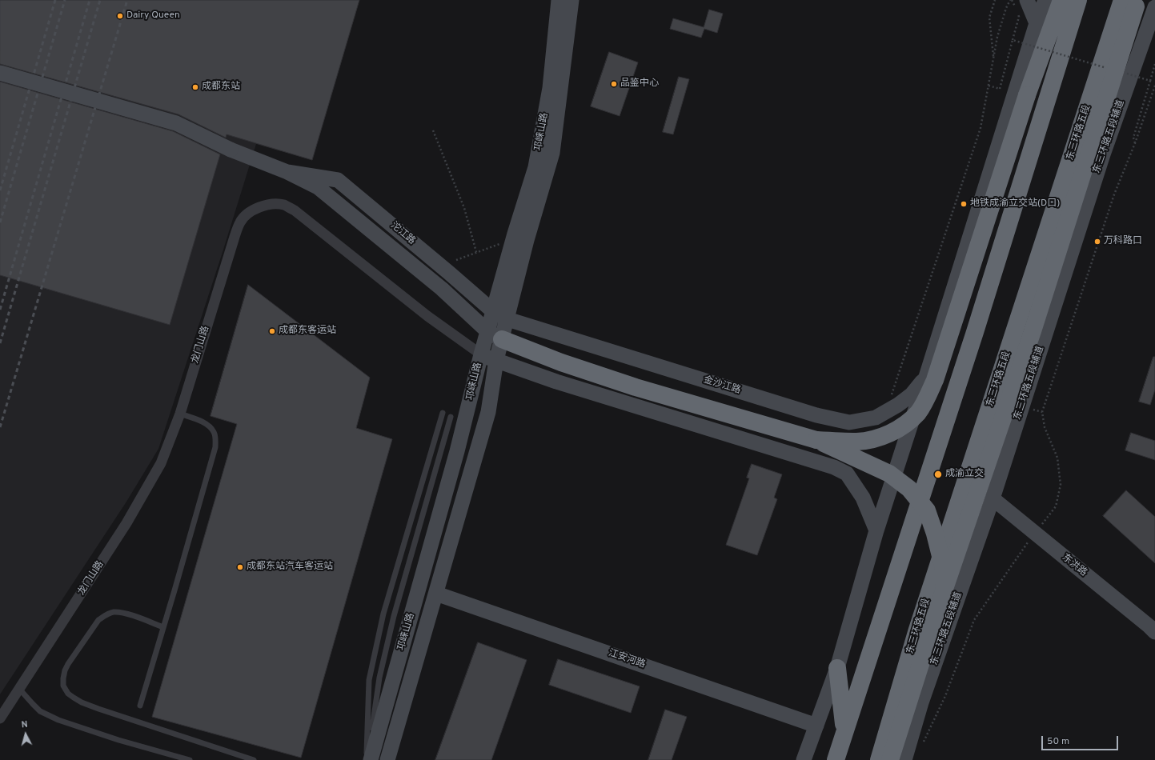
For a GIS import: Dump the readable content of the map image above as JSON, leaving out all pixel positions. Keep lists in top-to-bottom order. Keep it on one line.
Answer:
{"streets":{"highway":["东三环路五段"],"street":["邛崃山路","东三环路五段辅道","沱江路","龙门山路","金沙江路","东洪路","江安河路"]},"crossings":[["邛崃山路","沱江路"],["邛崃山路","龙门山路"],["邛崃山路","金沙江路"],["邛崃山路","江安河路"],["东三环路五段辅道","东洪路"],["沱江路","金沙江路"]],"places":["Dairy Queen","品鉴中心","成都东站","地铁成渝立交站(D口)","万科路口","成都东客运站","成渝立交","成都东站汽车客运站"],"scale_bar":"50 m","north":"top"}
